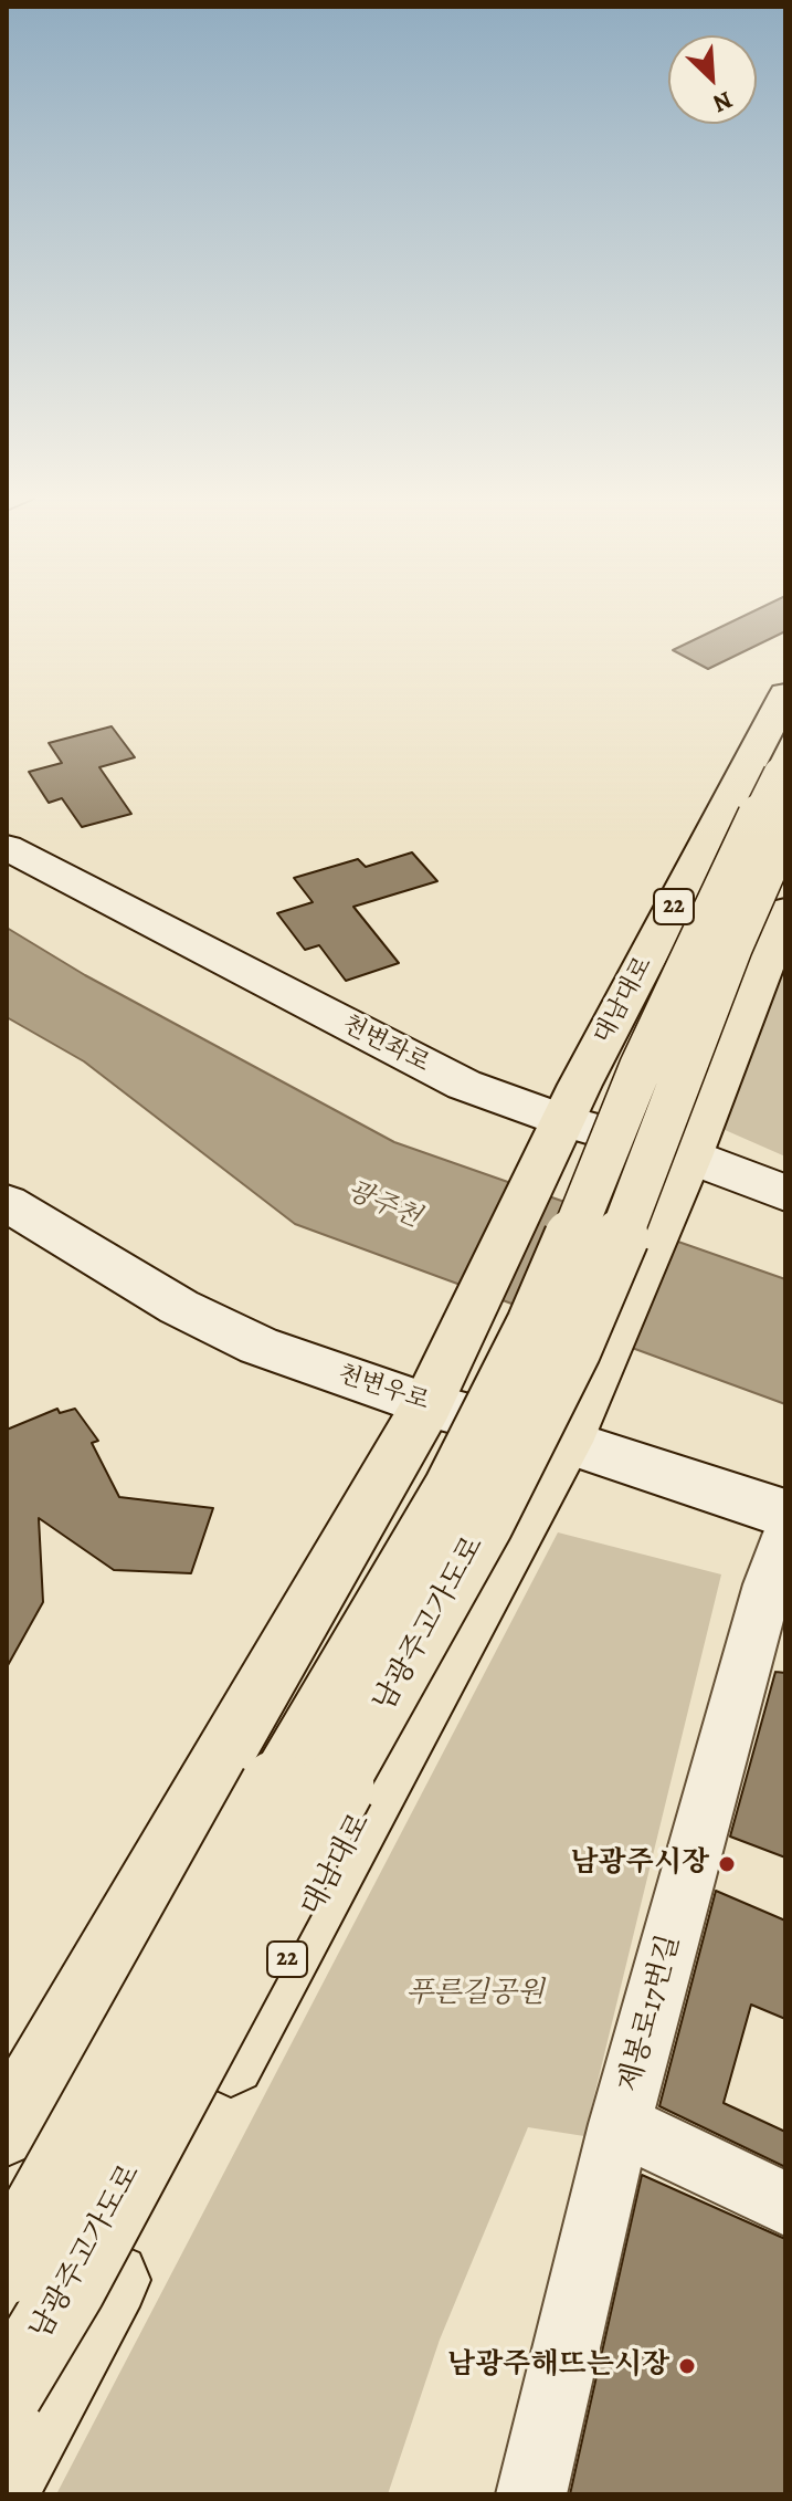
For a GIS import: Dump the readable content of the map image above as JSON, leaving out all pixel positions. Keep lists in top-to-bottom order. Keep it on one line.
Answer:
{"streets":{"main road":["22","대남대로","남광주고가도로"],"street":["천변좌로","천변우로","제봉로17번길"]},"crossings":[["22","대남대로"],["22","천변좌로"],["22","천변우로"],["대남대로","천변좌로"],["대남대로","천변우로"]],"water":["광주천"],"parks":["푸른길공원"],"places":["남광주시장","남광주해뜨는시장"],"north":"bottom right"}
